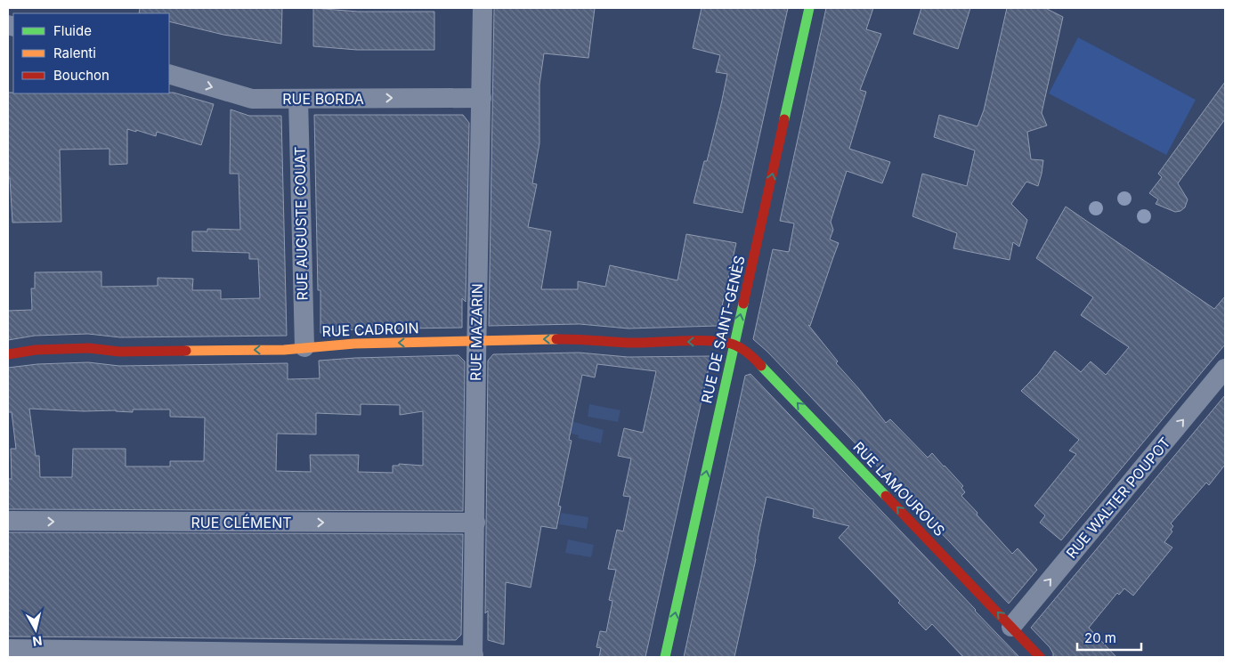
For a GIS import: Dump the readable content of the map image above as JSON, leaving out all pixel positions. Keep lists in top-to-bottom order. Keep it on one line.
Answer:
{"streets":{"street":["RUE BORDA","RUE AUGUSTE COUAT","RUE CADROIN","RUE DE SAINT-GENÈS","RUE MAZARIN","RUE LAMOUROUS","RUE WALTER POUPOT","RUE CLÉMENT"]},"crossings":[["RUE BORDA","RUE AUGUSTE COUAT"],["RUE BORDA","RUE MAZARIN"],["RUE AUGUSTE COUAT","RUE CADROIN"],["RUE CADROIN","RUE DE SAINT-GENÈS"],["RUE CADROIN","RUE MAZARIN"],["RUE CADROIN","RUE LAMOUROUS"],["RUE DE SAINT-GENÈS","RUE LAMOUROUS"],["RUE MAZARIN","RUE CLÉMENT"],["RUE LAMOUROUS","RUE WALTER POUPOT"]],"one_way":["RUE BORDA","RUE CADROIN","RUE DE SAINT-GENÈS","RUE LAMOUROUS","RUE WALTER POUPOT"],"legend":["Fluide","Ralenti","Bouchon"],"scale_bar":"20 m","north":"bottom"}
